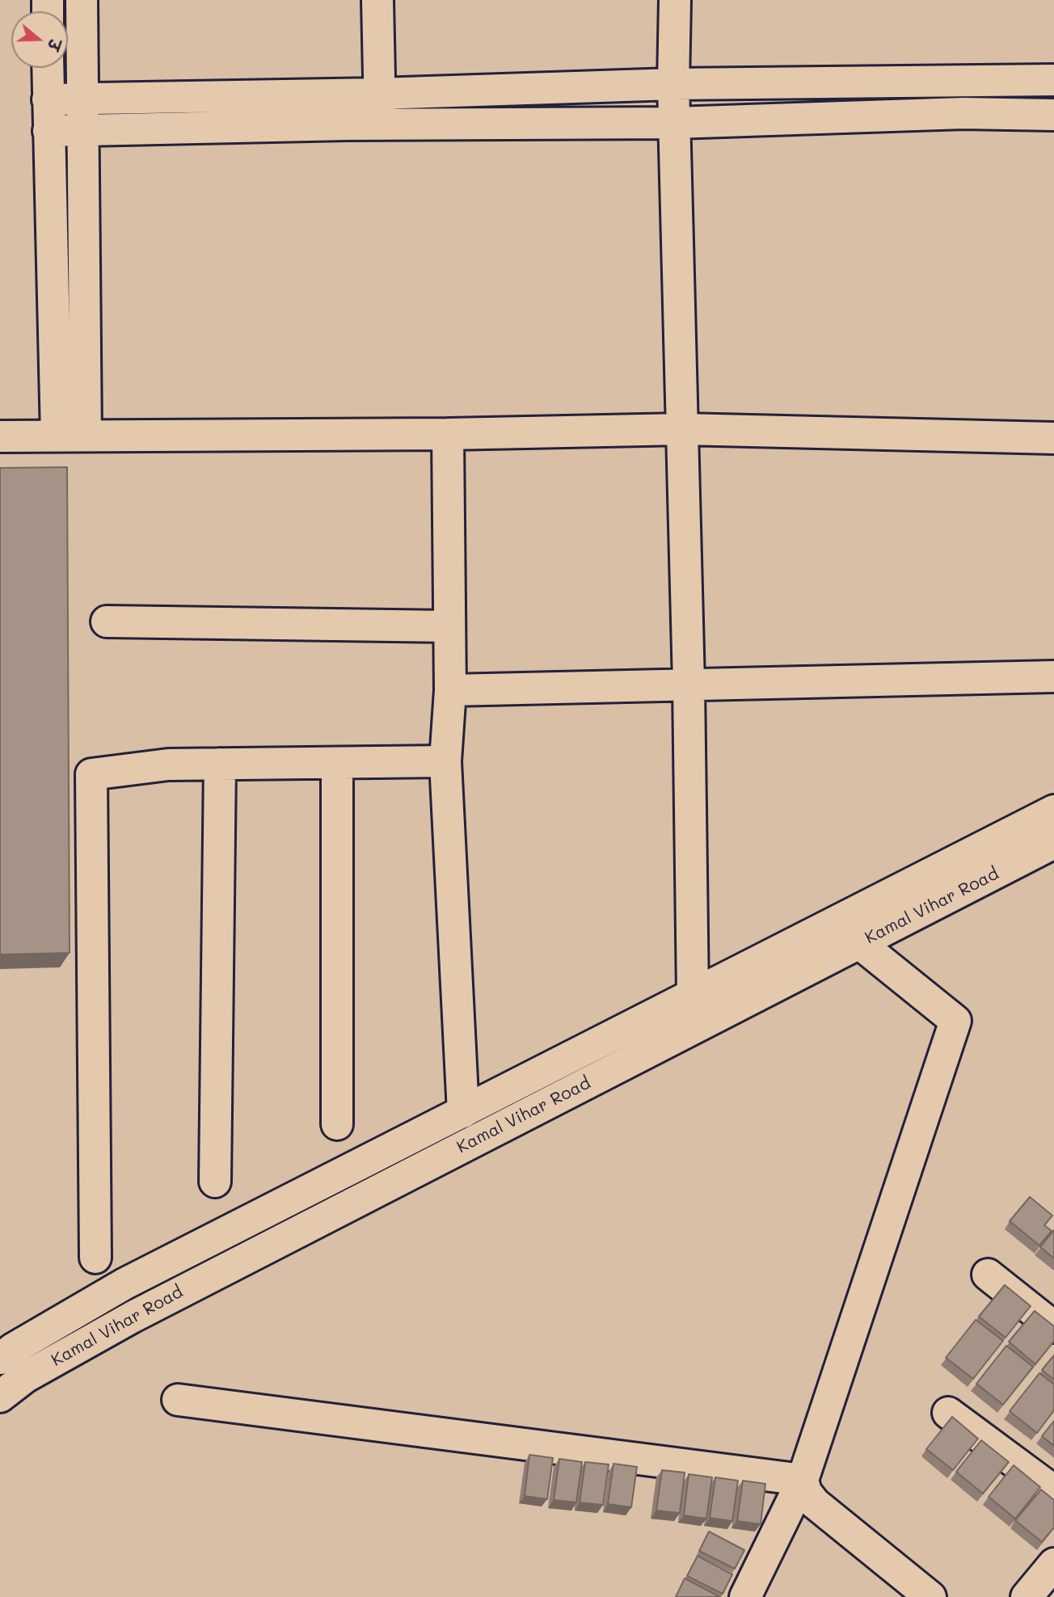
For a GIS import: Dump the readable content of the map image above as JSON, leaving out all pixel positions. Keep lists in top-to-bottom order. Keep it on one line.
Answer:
{"streets":{"street":["Kamal Vihar Road"]},"north":"right"}
